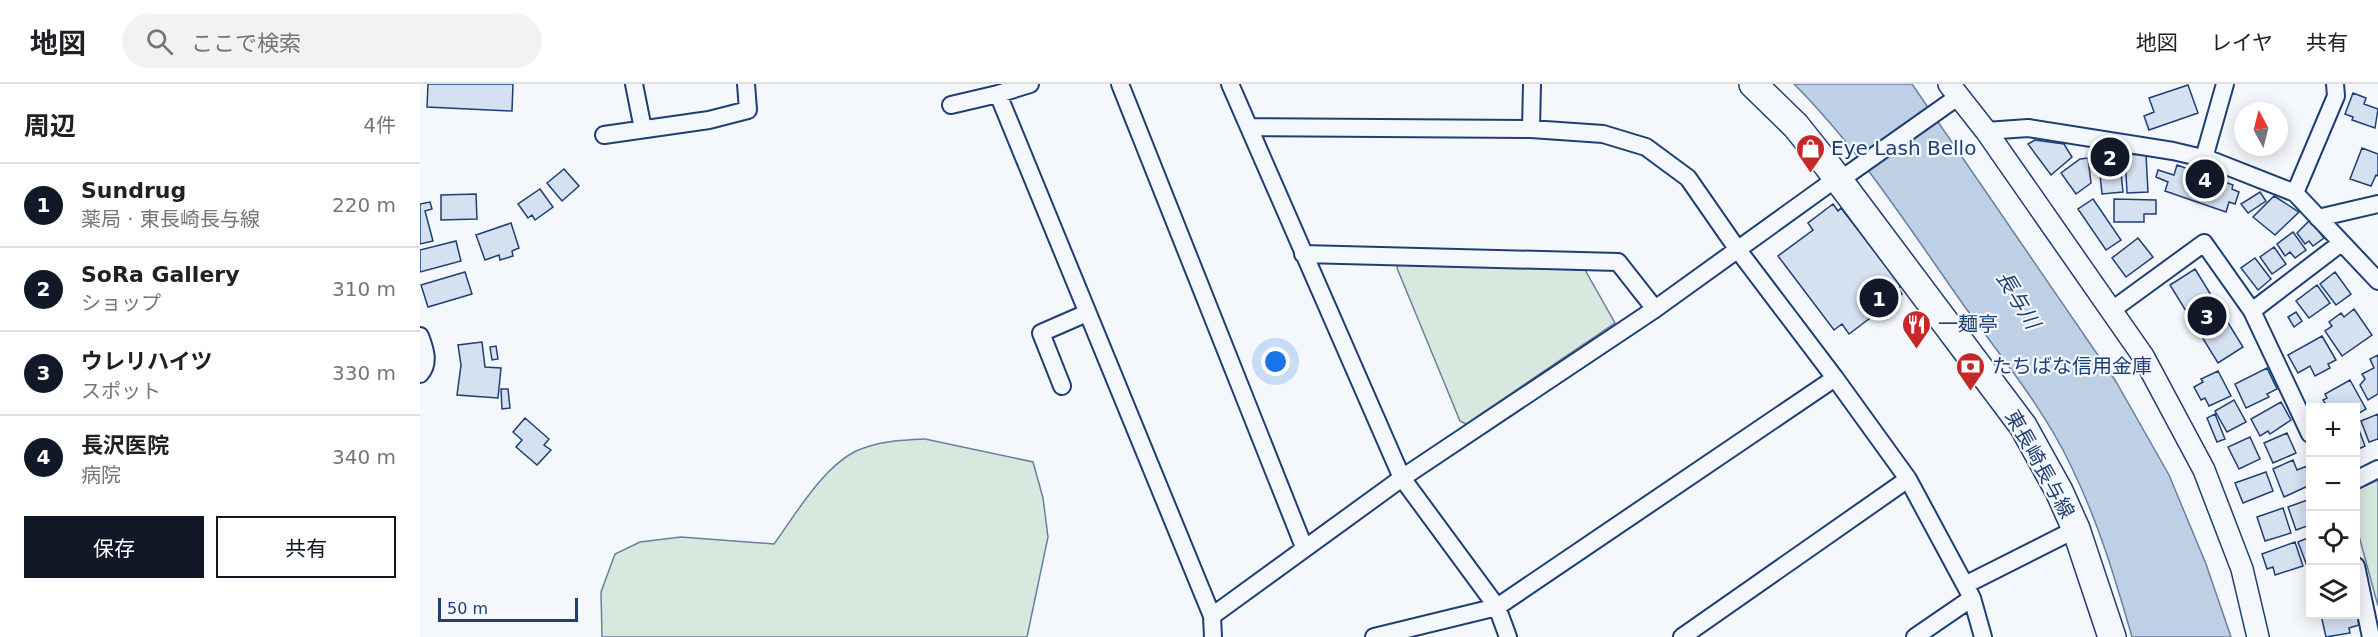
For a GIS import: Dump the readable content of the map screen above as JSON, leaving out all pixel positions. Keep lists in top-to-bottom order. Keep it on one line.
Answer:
{"streets":{"main road":["東長崎長与線"]},"water":["長与川"],"places":{"shop":["Eye Lash Bello"],"restaurant":["一麺亭"],"bank":["たちばな信用金庫"]},"scale_bar":"50 m","north":"top","page":{"header":"地図","search":"ここで検索","nav":["地図","レイヤ","共有"],"heading":["周辺","4件"],"pins":["2","4","1","3"],"list":[{"mark":"1","name":"Sundrug","note":"薬局 · 東長崎長与線","value":"220 m"},{"mark":"2","name":"SoRa Gallery","note":"ショップ","value":"310 m"},{"mark":"3","name":"ウレリハイツ","note":"スポット","value":"330 m"},{"mark":"4","name":"長沢医院","note":"病院","value":"340 m"}],"map_buttons":["+","−"],"buttons":["保存","共有"],"scale":"50 m"}}
